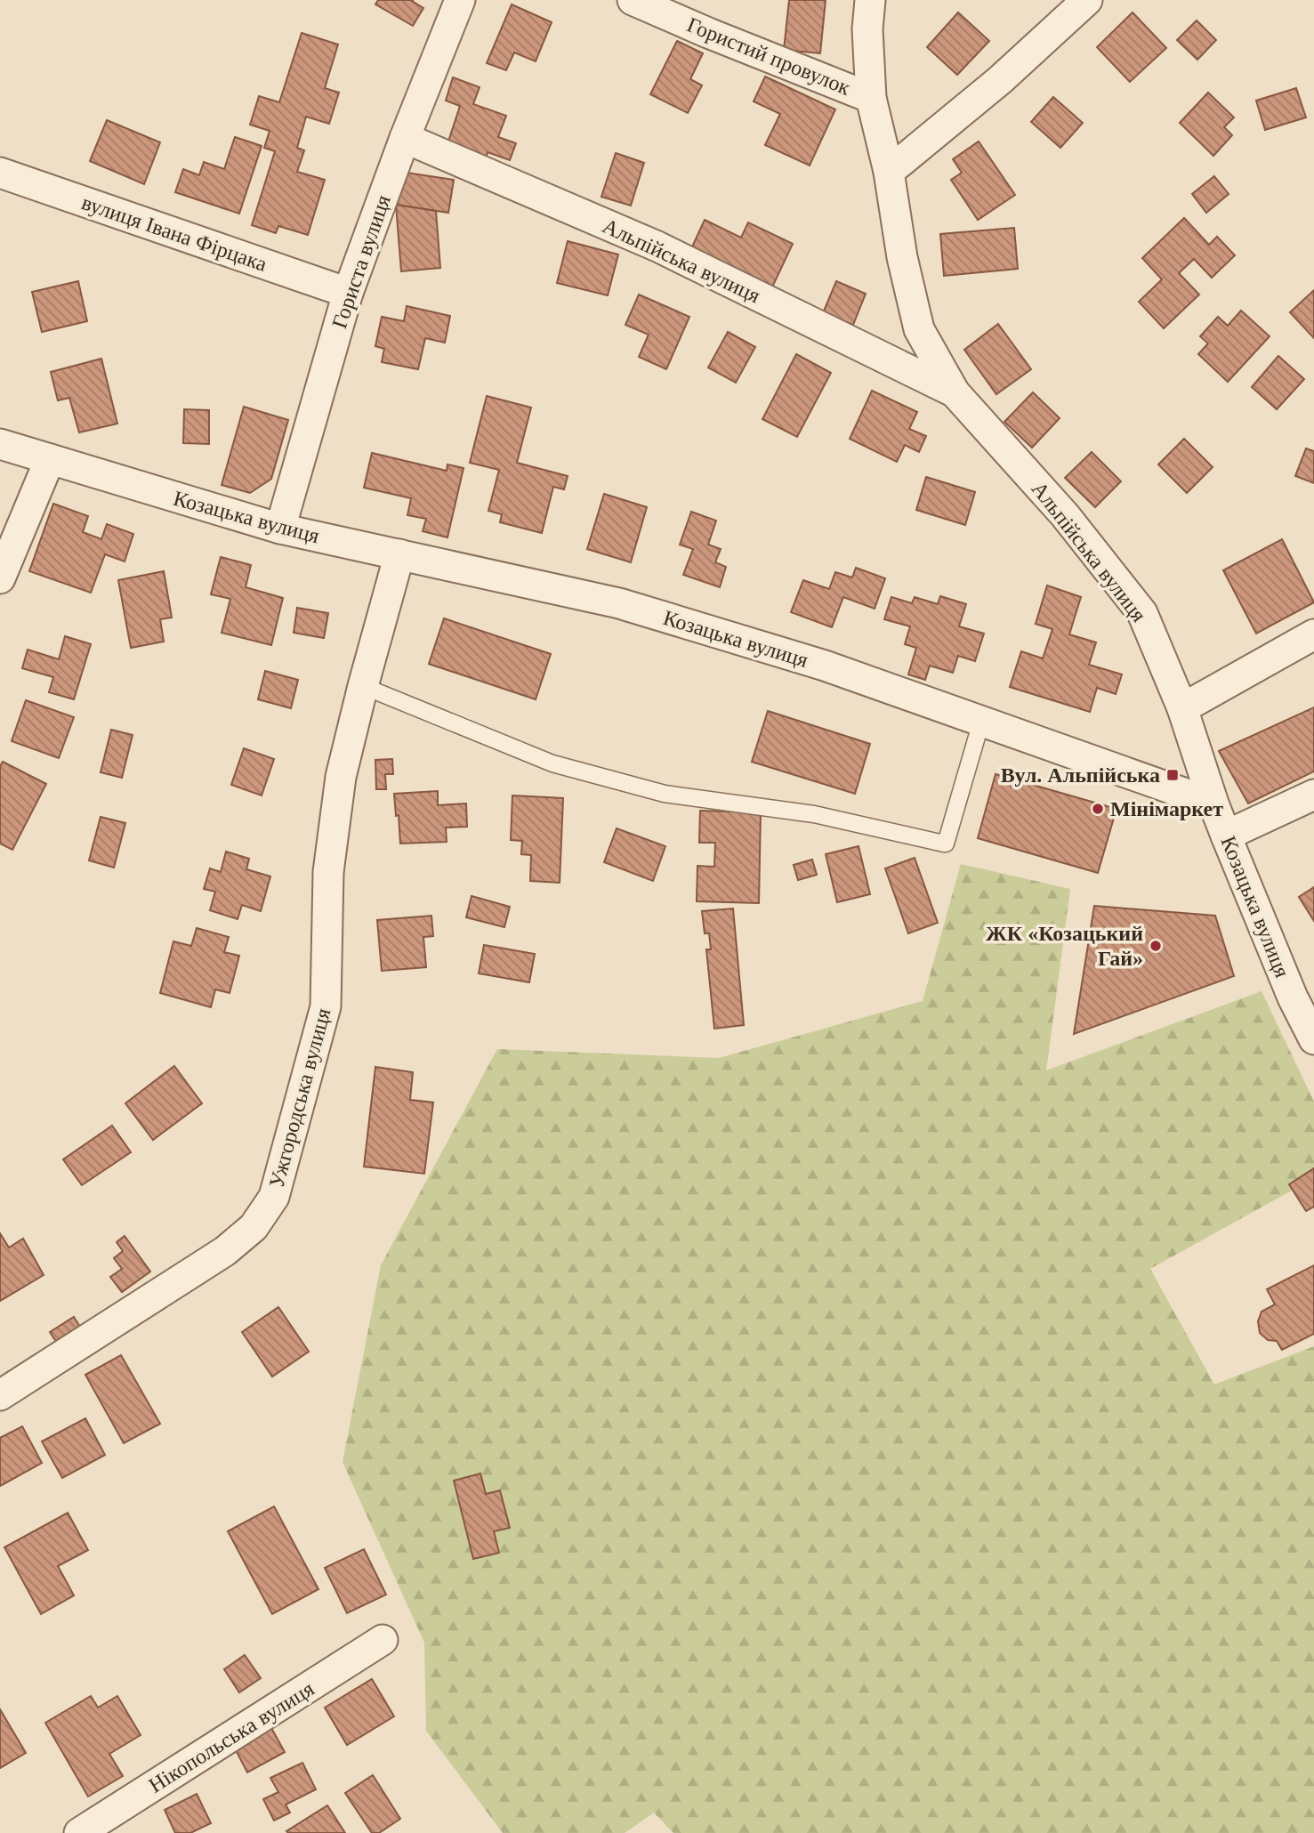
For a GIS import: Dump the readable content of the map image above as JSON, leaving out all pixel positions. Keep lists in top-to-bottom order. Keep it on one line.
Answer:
{"streets":{"street":["Гористий провулок","вулиця Івана Фірцака","Альпійська вулиця","Гориста вулиця","Козацька вулиця","Ужгородська вулиця","Нікопольська вулиця"]},"crossings":[["Гористий провулок","Альпійська вулиця"],["вулиця Івана Фірцака","Гориста вулиця"],["Альпійська вулиця","Гориста вулиця"],["Альпійська вулиця","Козацька вулиця"],["Гориста вулиця","Козацька вулиця"],["Козацька вулиця","Ужгородська вулиця"]],"places":{"transit":["Вул. Альпійська"],"other":["Мінімаркет","ЖК «Козацький Гай»"]}}
